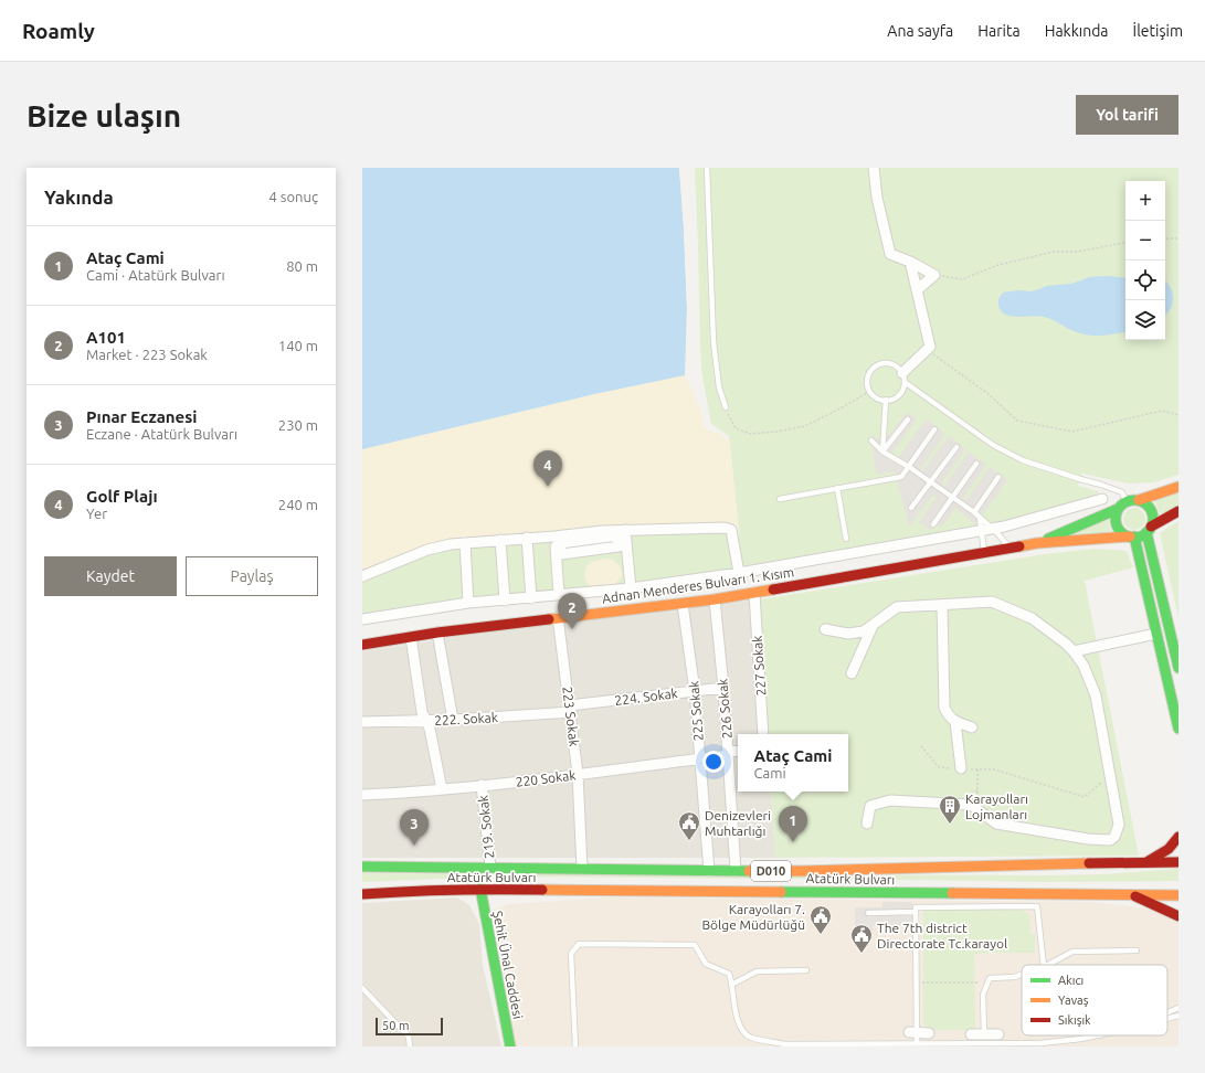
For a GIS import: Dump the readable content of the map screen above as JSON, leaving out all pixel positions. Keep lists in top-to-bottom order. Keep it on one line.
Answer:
{"streets":{"main road":["Adnan Menderes Bulvarı 1. Kısım","D010","Atatürk Bulvarı","Şehit Ünal Caddesi"],"street":["227 Sokak","224. Sokak","226 Sokak","225 Sokak","223 Sokak","222. Sokak","220 Sokak","219. Sokak"]},"crossings":[["Adnan Menderes Bulvarı 1. Kısım","227 Sokak"],["Adnan Menderes Bulvarı 1. Kısım","226 Sokak"],["Adnan Menderes Bulvarı 1. Kısım","225 Sokak"],["Adnan Menderes Bulvarı 1. Kısım","223 Sokak"],["224. Sokak","226 Sokak"],["224. Sokak","225 Sokak"],["224. Sokak","223 Sokak"],["224. Sokak","222. Sokak"],["226 Sokak","220 Sokak"],["226 Sokak","Atatürk Bulvarı"],["225 Sokak","220 Sokak"],["225 Sokak","Atatürk Bulvarı"],["223 Sokak","222. Sokak"],["223 Sokak","220 Sokak"],["223 Sokak","Atatürk Bulvarı"],["220 Sokak","219. Sokak"],["219. Sokak","Atatürk Bulvarı"],["Atatürk Bulvarı","Şehit Ünal Caddesi"]],"places":{"building":["Karayolları Lojmanları"],"public building":["Denizevleri Muhtarlığı","Karayolları 7. Bölge Müdürlüğü","The 7th district Directorate Tc.karayol"]},"legend":["Akıcı","Yavaş","Sıkışık"],"scale_bar":"50 m","page":{"header":"Roamly","nav":["Ana sayfa","Harita","Hakkında","İletişim"],"buttons":["Yol tarifi",["Kaydet","Paylaş"]],"title":"Bize ulaşın","heading":["Yakında","4 sonuç"],"map_buttons":["+","−"],"list":[{"mark":"1","name":"Ataç Cami","note":"Cami · Atatürk Bulvarı","value":"80 m"},{"mark":"2","name":"A101","note":"Market · 223 Sokak","value":"140 m"},{"mark":"3","name":"Pınar Eczanesi","note":"Eczane · Atatürk Bulvarı","value":"230 m"},{"mark":"4","name":"Golf Plajı","note":"Yer","value":"240 m"}],"pins":["4","2","1","3"],"popup":["Ataç Cami","Cami"],"scale":"50 m"}}
